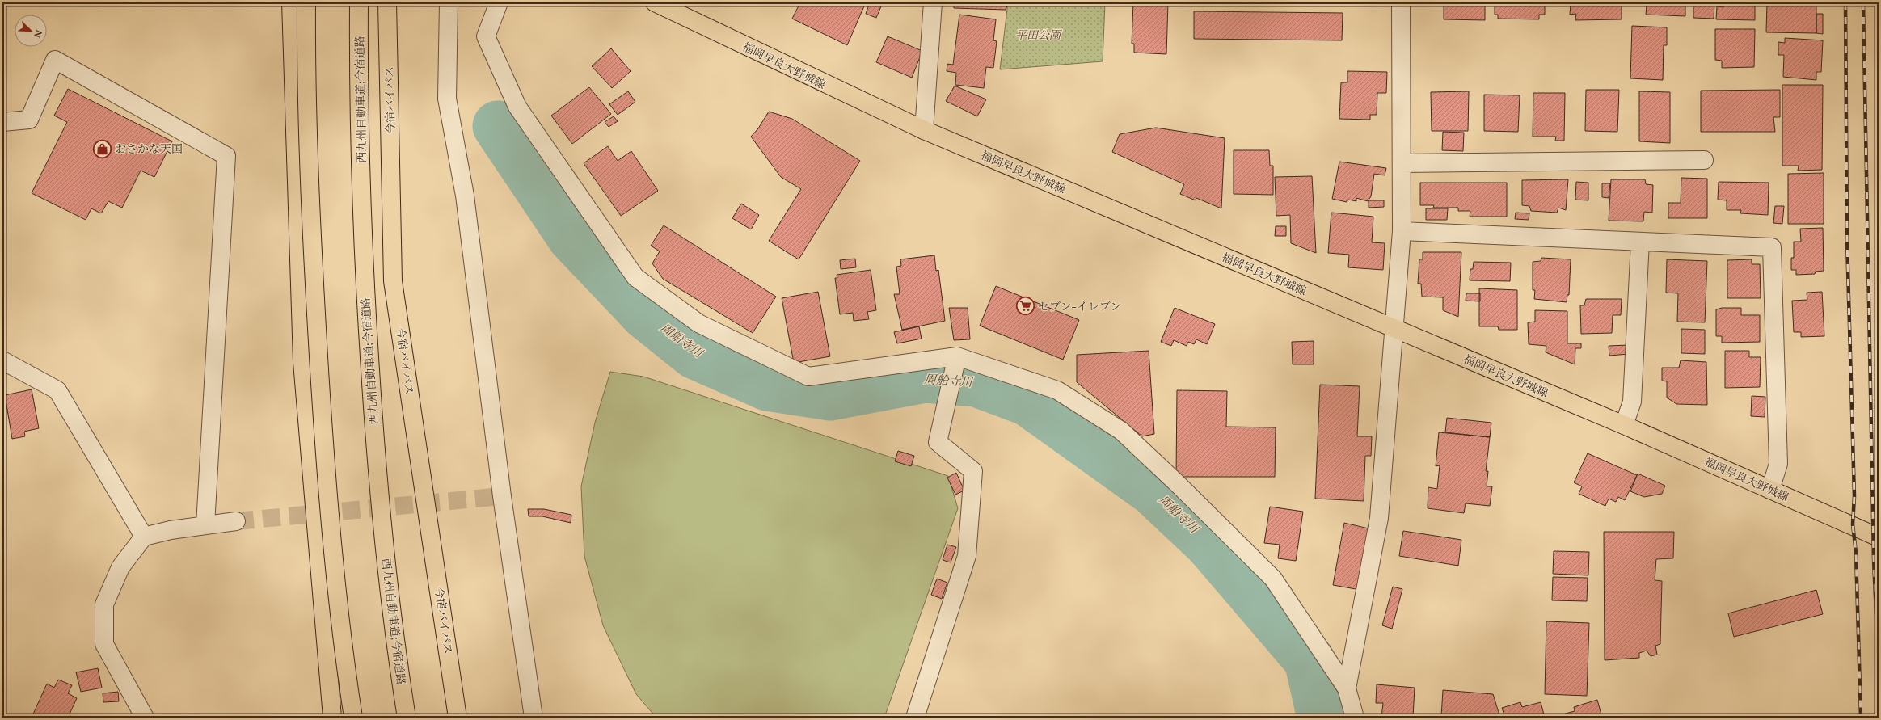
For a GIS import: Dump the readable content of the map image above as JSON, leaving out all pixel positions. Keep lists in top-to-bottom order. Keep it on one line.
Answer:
{"streets":{"main road":["福岡早良大野城線","西九州自動車道;今宿道路","今宿バイパス"]},"water":["周船寺川"],"parks":["平田公園"],"places":{"shop":["おさかな天国"],"supermarket":["セブン-イレブン"]},"north":"bottom right"}
